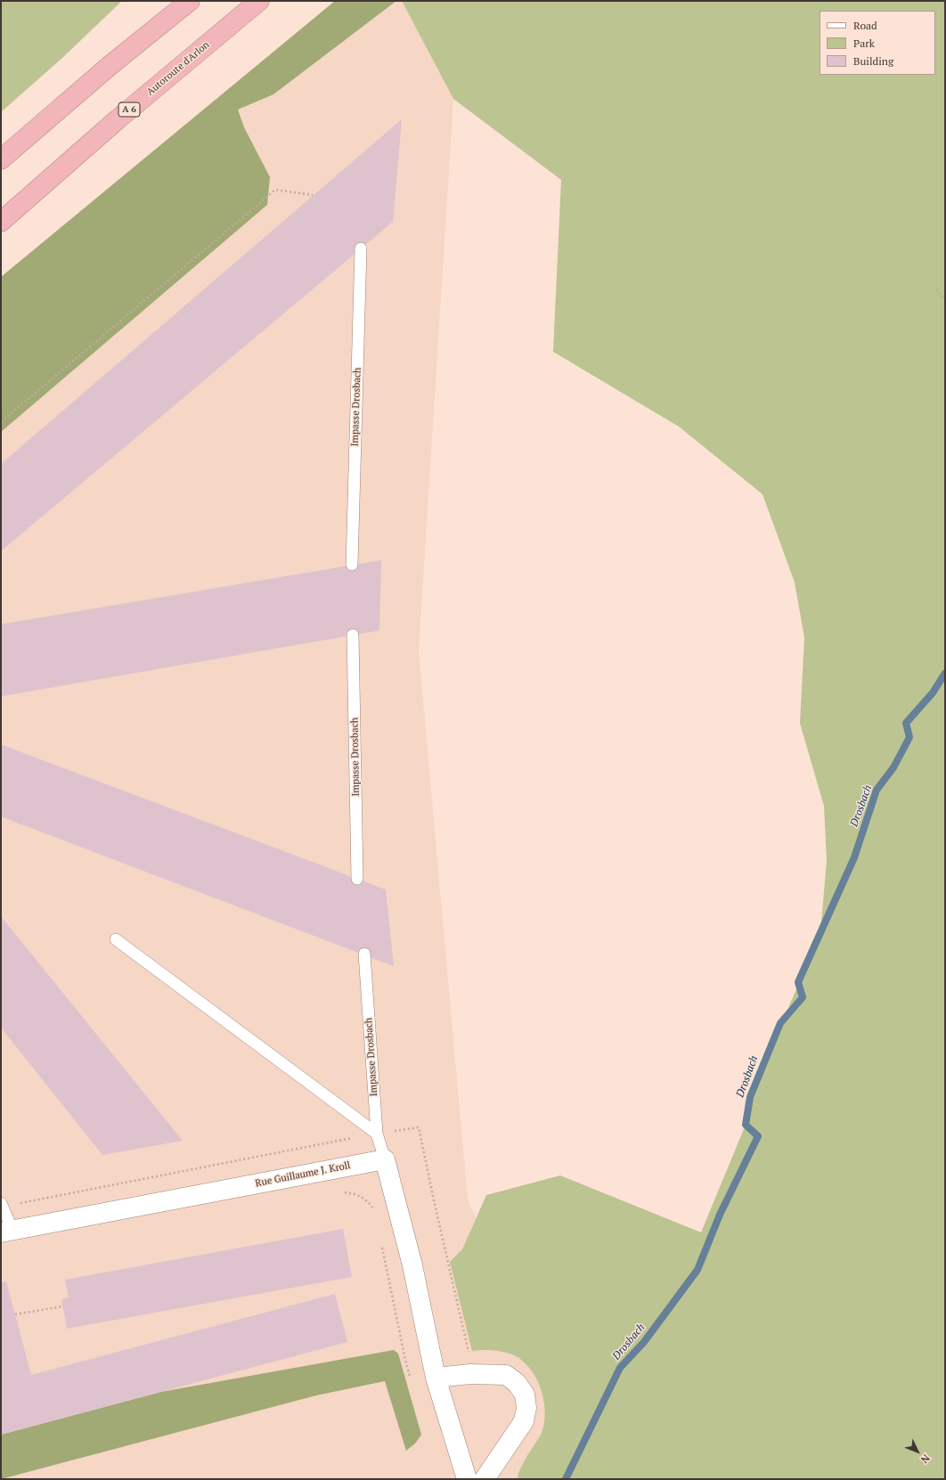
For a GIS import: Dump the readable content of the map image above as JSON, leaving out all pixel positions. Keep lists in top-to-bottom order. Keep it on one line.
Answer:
{"streets":{"highway":["Autoroute d'Arlon","A 6"],"street":["Rue Guillaume J. Kroll"],"lane":["Impasse Drosbach"]},"crossings":[["Impasse Drosbach","Rue Guillaume J. Kroll"]],"water":["Drosbach"],"legend":["Road","Park","Building"],"north":"bottom right"}
